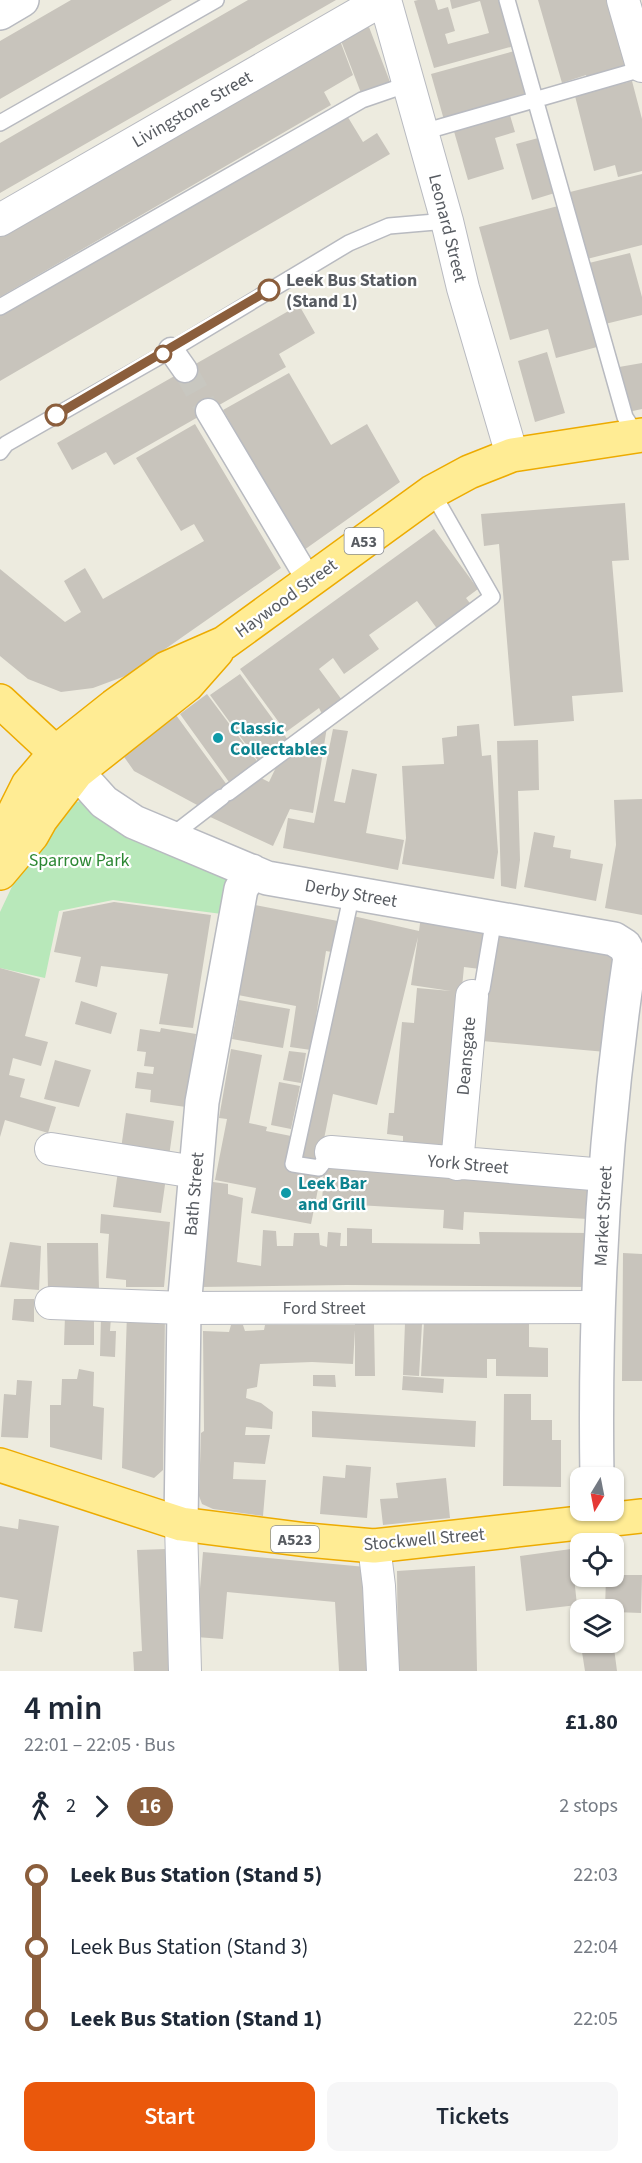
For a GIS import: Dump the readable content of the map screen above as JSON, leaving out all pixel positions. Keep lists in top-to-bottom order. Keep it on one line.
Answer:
{"streets":{"highway":["A53","Haywood Street","A523","Stockwell Street"],"street":["Livingstone Street","Leonard Street","Derby Street","Deansgate","York Street","Bath Street","Market Street","Ford Street"]},"crossings":[["Livingstone Street","Leonard Street"],["Leonard Street","Haywood Street"],["A53","Haywood Street"],["A53","Derby Street"],["Haywood Street","Derby Street"],["Derby Street","Deansgate"],["Derby Street","Bath Street"],["Derby Street","Market Street"],["Deansgate","York Street"],["York Street","Market Street"],["Bath Street","Ford Street"],["Bath Street","Stockwell Street"],["Market Street","Ford Street"]],"parks":["Sparrow Park"],"places":["Leek Bus Station (Stand 1)","Classic Collectables","Leek Bar and Grill"],"lines":["bus line 16"],"north":"bottom","page":{"heading":["4 min","22:01 – 22:05 · Bus","£1.80"],"legs":["2","16","2 stops"],"list":[{"name":"Leek Bus Station (Stand 5)","value":"22:03"},{"name":"Leek Bus Station (Stand 3)","value":"22:04"},{"name":"Leek Bus Station (Stand 1)","value":"22:05"}],"buttons":["Start","Tickets"]}}
